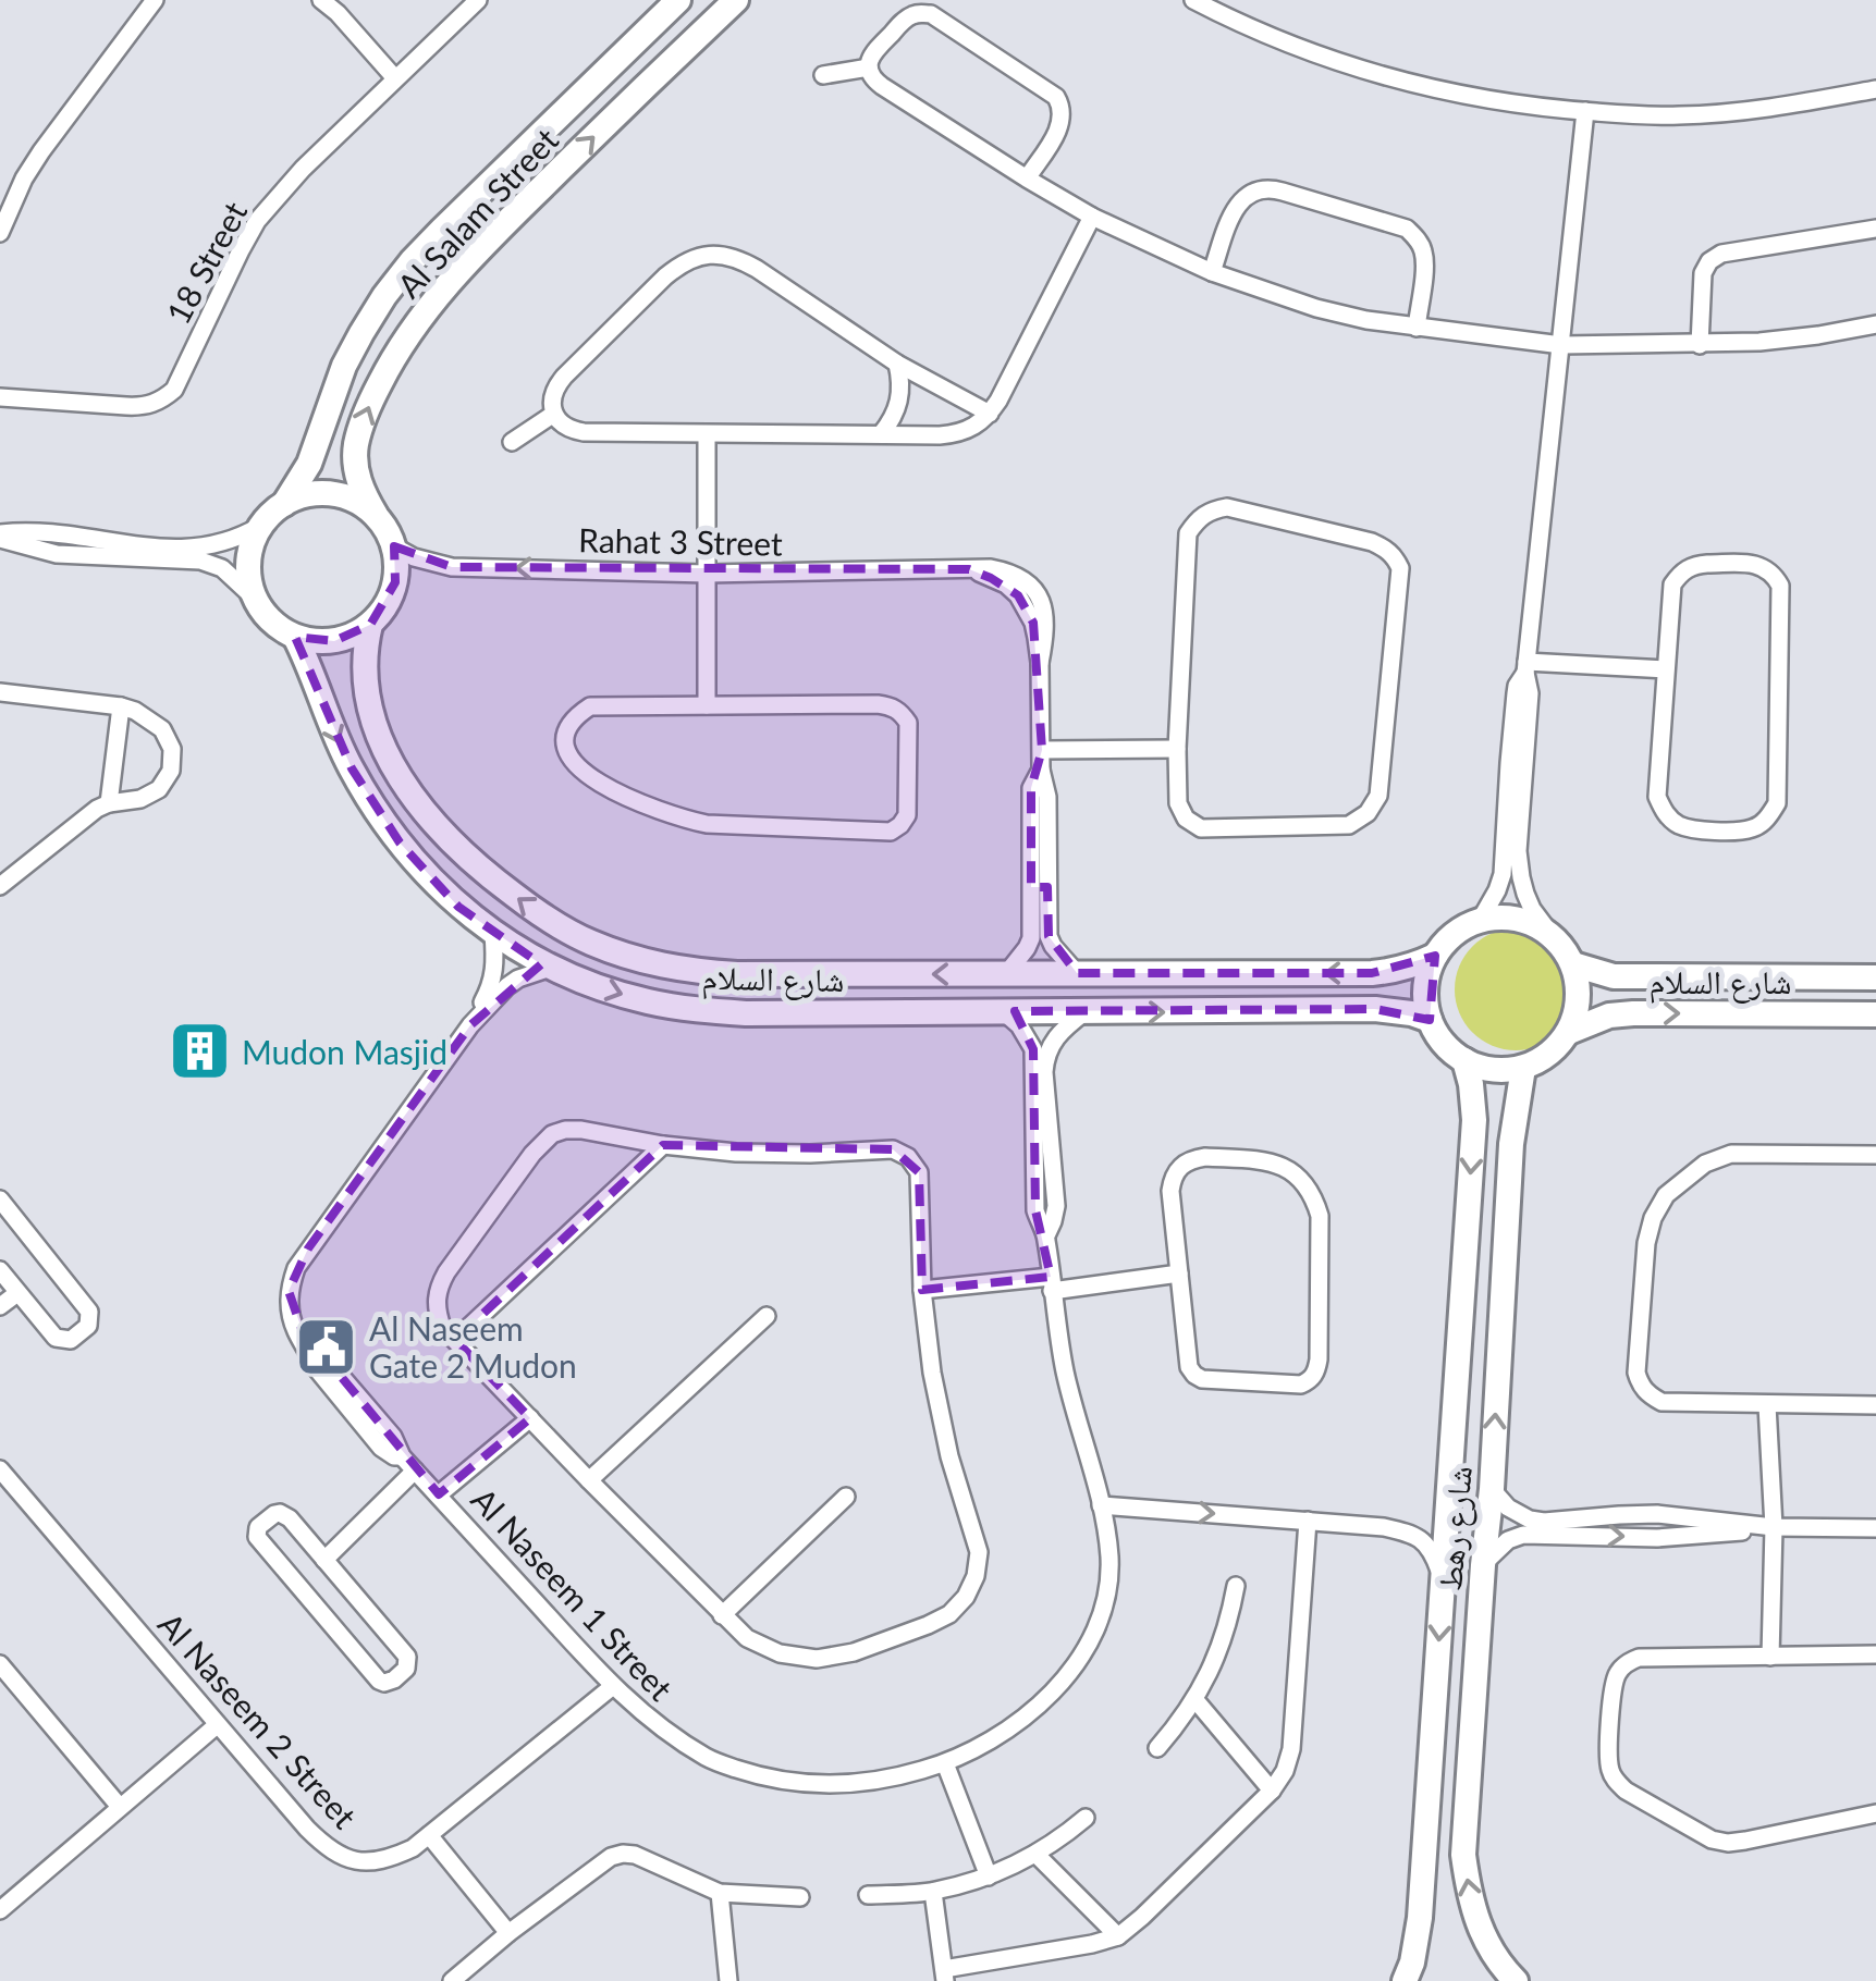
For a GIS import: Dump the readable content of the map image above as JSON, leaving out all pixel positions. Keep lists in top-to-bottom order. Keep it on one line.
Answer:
{"streets":{"street":["Al Salam Street","18 Street","Rahat 3 Street","شارع السلام","شارع رهط","Al Naseem 1 Street","Al Naseem 2 Street"]},"crossings":[["Al Salam Street","Rahat 3 Street"],["Al Salam Street","شارع السلام"],["Rahat 3 Street","شارع السلام"],["شارع السلام","شارع رهط"],["شارع السلام","Al Naseem 1 Street"],["Al Naseem 1 Street","Al Naseem 2 Street"]],"places":{"building":["Mudon Masjid"],"public building":["Al Naseem Gate 2 Mudon"]}}
